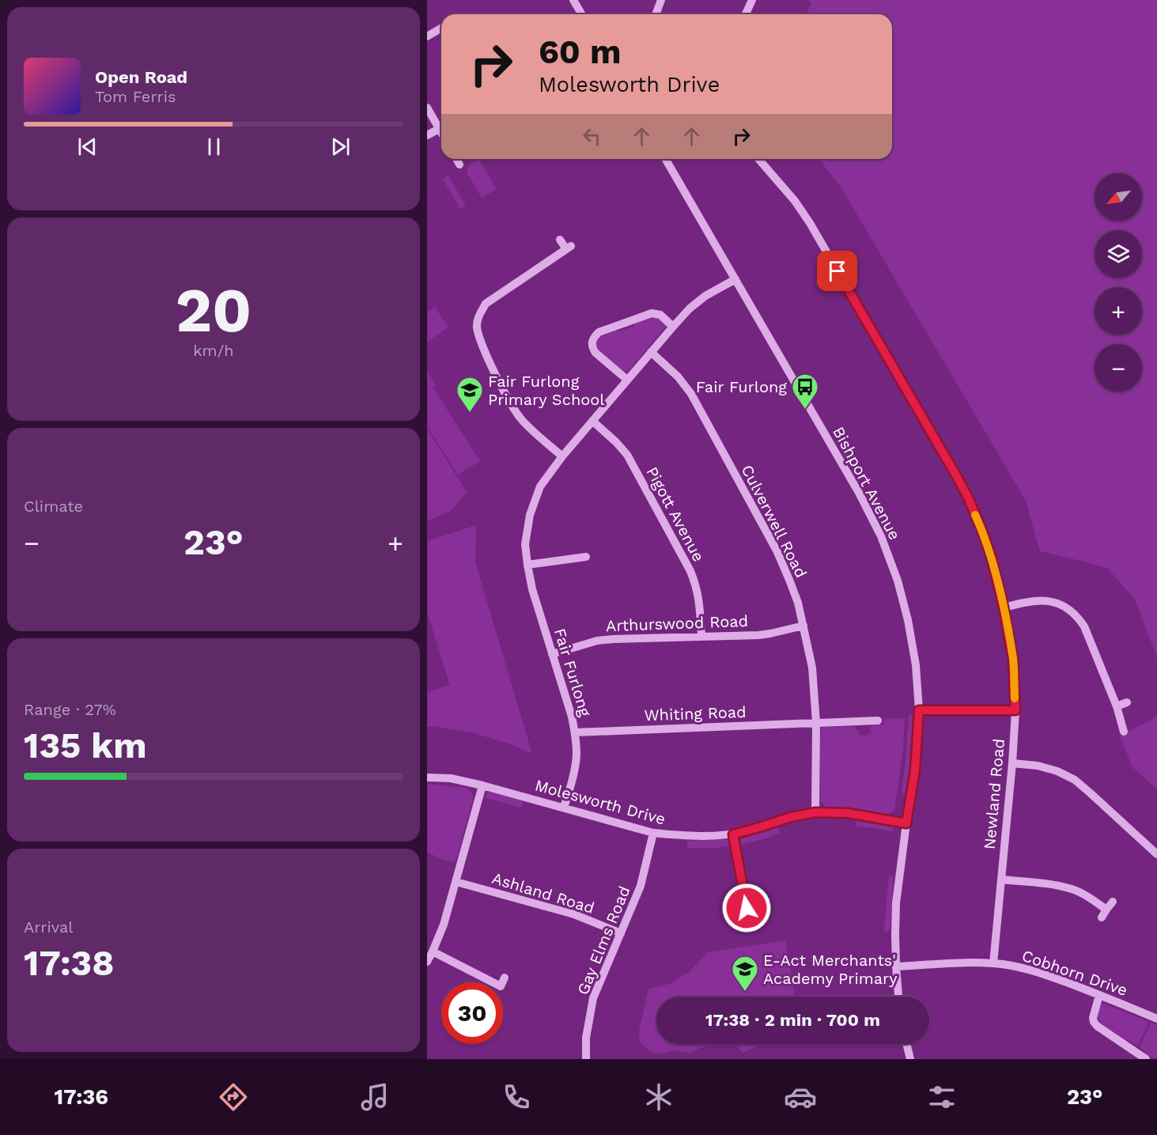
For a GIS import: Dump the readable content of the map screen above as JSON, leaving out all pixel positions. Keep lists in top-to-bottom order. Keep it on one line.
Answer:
{"streets":{"street":["Bishport Avenue","Pigott Avenue","Culverwell Road","Arthurswood Road","Fair Furlong","Whiting Road","Newland Road","Molesworth Drive","Ashland Road","Gay Elms Road","Cobhorn Drive"]},"crossings":[["Bishport Avenue","Fair Furlong"],["Bishport Avenue","Molesworth Drive"],["Bishport Avenue","Cobhorn Drive"],["Pigott Avenue","Arthurswood Road"],["Pigott Avenue","Fair Furlong"],["Culverwell Road","Arthurswood Road"],["Culverwell Road","Fair Furlong"],["Culverwell Road","Whiting Road"],["Culverwell Road","Molesworth Drive"],["Arthurswood Road","Fair Furlong"],["Fair Furlong","Whiting Road"],["Fair Furlong","Molesworth Drive"],["Newland Road","Cobhorn Drive"],["Molesworth Drive","Gay Elms Road"],["Ashland Road","Gay Elms Road"]],"places":{"bus stop":["Fair Furlong"],"school or university":["Fair Furlong Primary School","E-Act Merchants' Academy Primary"]},"north":"bottom left","page":{"turn":["60 m","Molesworth Drive"],"song":["Open Road","Tom Ferris"],"map_buttons":["+","−"],"tile":[["20","km/h"],"Climate",["Range · 27%","135 km"],["Arrival","17:38"]],"heat":["−","23°","+"],"limit":"30","trip":"17:38 · 2 min · 700 m","tabs":["17:36","23°"]}}
